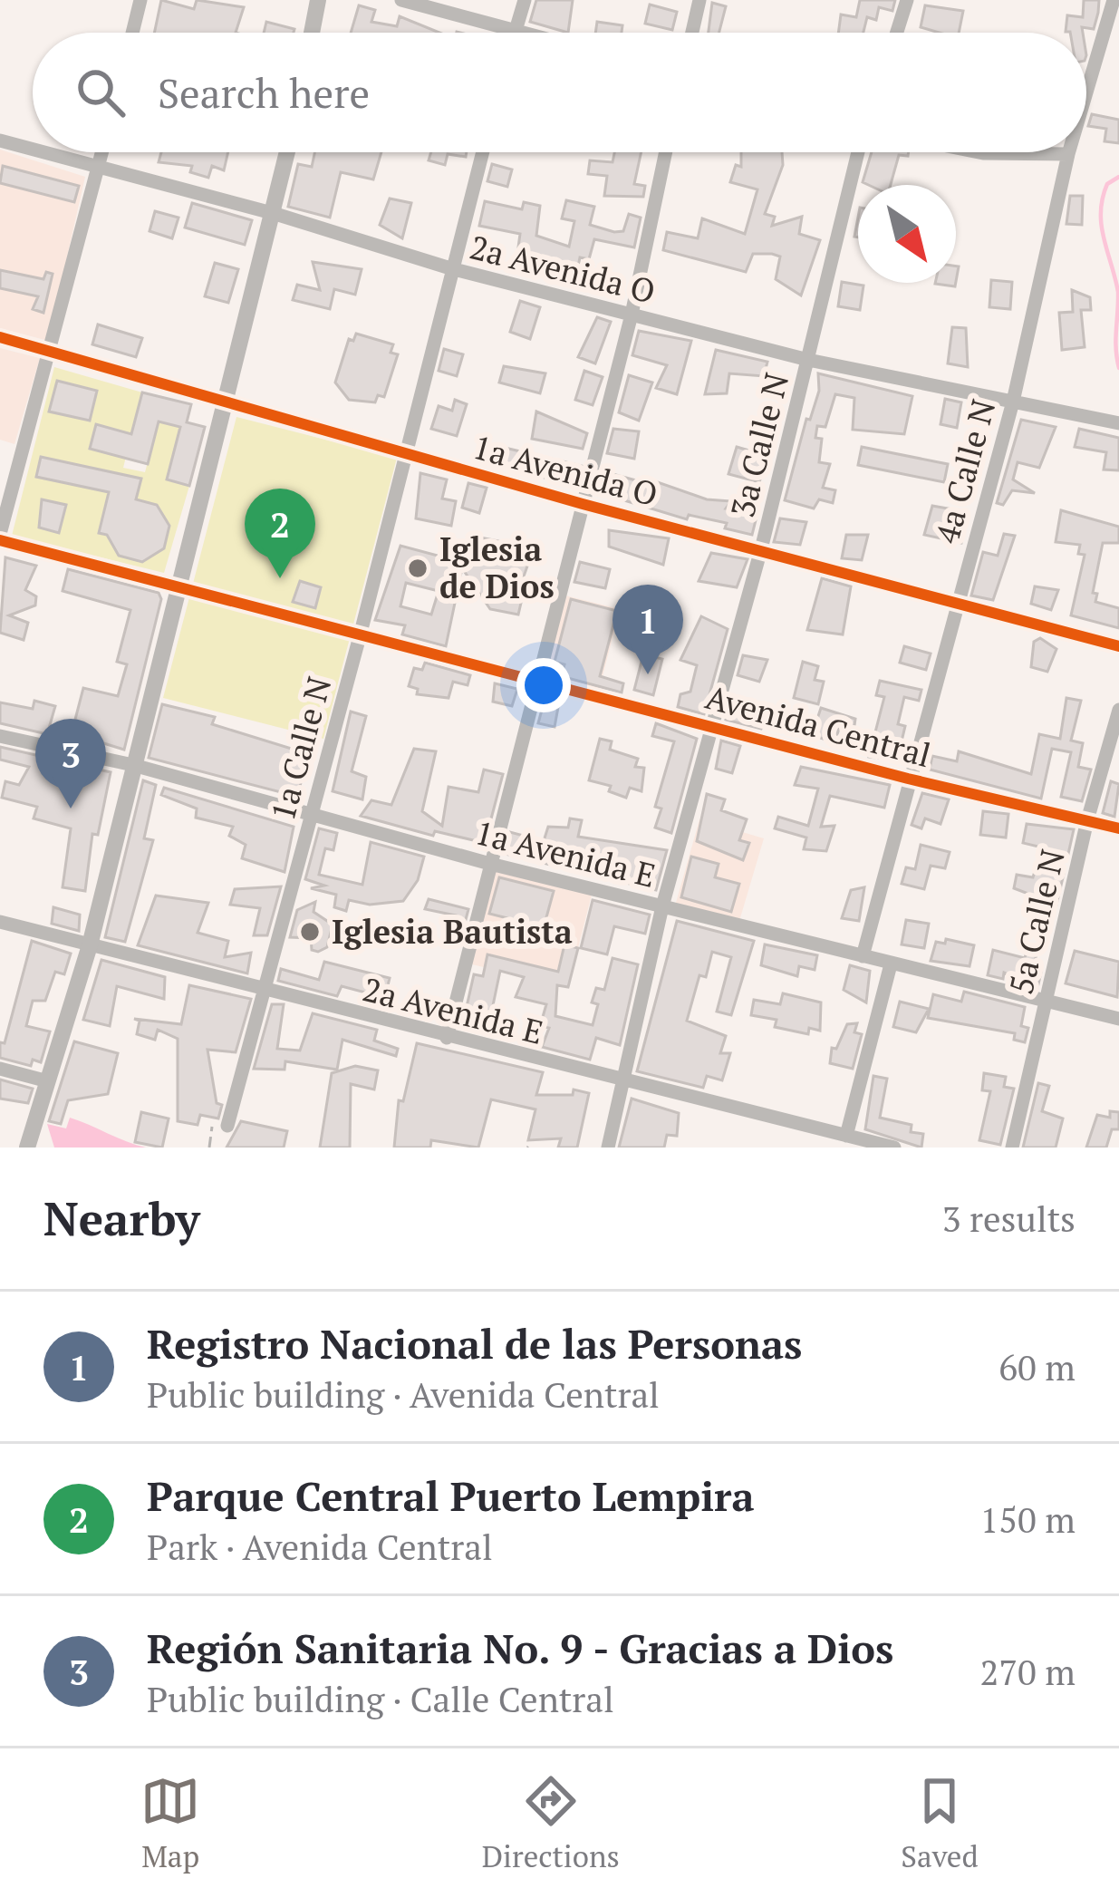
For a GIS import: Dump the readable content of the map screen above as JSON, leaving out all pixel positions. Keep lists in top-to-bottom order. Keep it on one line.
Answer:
{"streets":{"street":["2a Avenida O","3a Calle N","1a Avenida O","4a Calle N","Avenida Central","1a Calle N","1a Avenida E","5a Calle N","2a Avenida E"]},"crossings":[["2a Avenida O","3a Calle N"],["2a Avenida O","4a Calle N"],["2a Avenida O","1a Calle N"],["3a Calle N","1a Avenida O"],["3a Calle N","Avenida Central"],["3a Calle N","1a Avenida E"],["3a Calle N","2a Avenida E"],["1a Avenida O","4a Calle N"],["1a Avenida O","1a Calle N"],["4a Calle N","Avenida Central"],["4a Calle N","1a Avenida E"],["Avenida Central","1a Calle N"],["Avenida Central","5a Calle N"],["1a Calle N","1a Avenida E"],["1a Calle N","2a Avenida E"],["1a Avenida E","5a Calle N"]],"places":["Iglesia de Dios","Iglesia Bautista"],"north":"bottom right","page":{"search":"Search here","pins":["2","1","3"],"heading":["Nearby","3 results"],"list":[{"mark":"1","name":"Registro Nacional de las Personas","note":"Public building · Avenida Central","value":"60 m"},{"mark":"2","name":"Parque Central Puerto Lempira","note":"Park · Avenida Central","value":"150 m"},{"mark":"3","name":"Región Sanitaria No. 9 - Gracias a Dios","note":"Public building · Calle Central","value":"270 m"}],"nav":["Map","Directions","Saved"]}}
